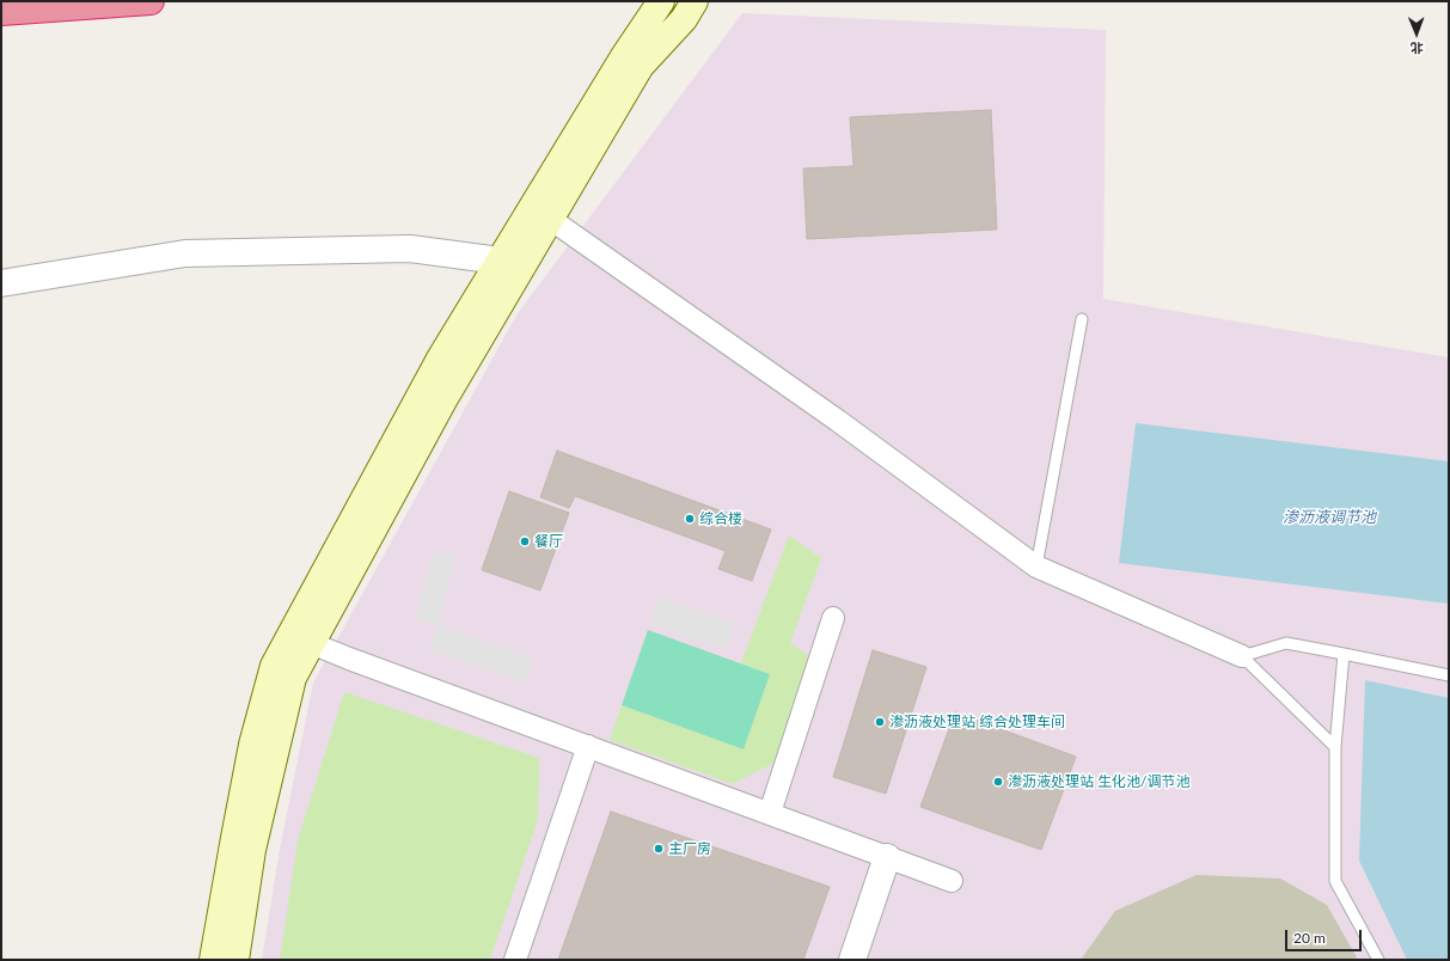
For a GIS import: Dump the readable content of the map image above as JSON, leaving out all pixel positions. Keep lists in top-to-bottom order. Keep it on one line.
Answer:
{"water":["渗沥液调节池"],"places":["综合楼","餐厅","渗沥液处理站 综合处理车间","渗沥液处理站 生化池/调节池","主厂房"],"scale_bar":"20 m","north":"bottom"}
